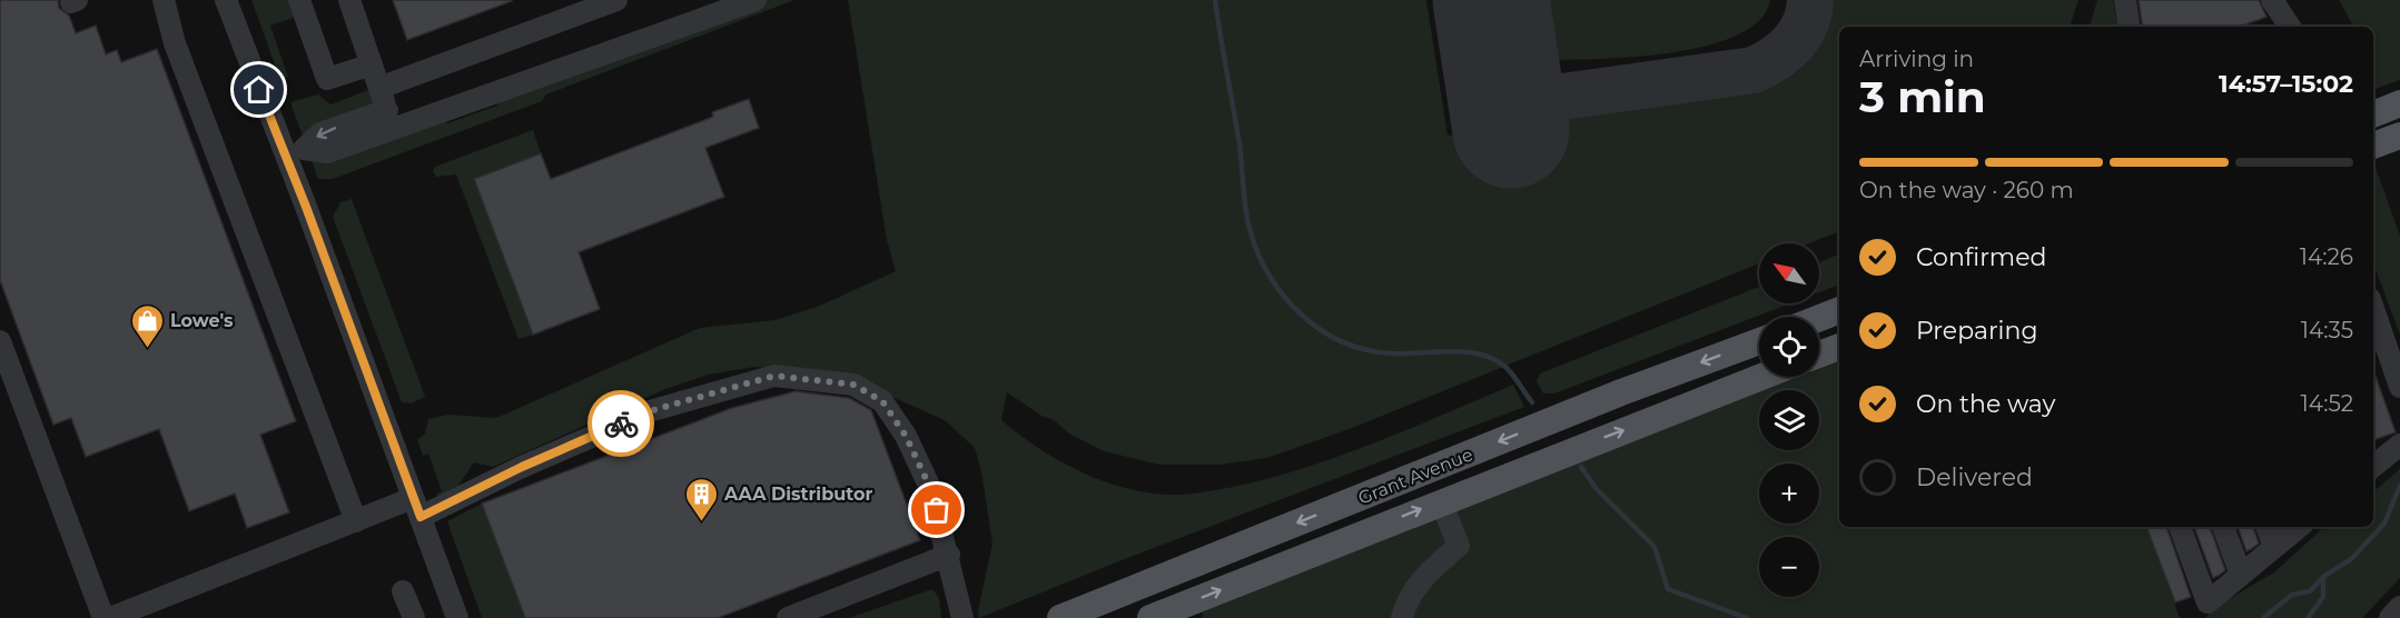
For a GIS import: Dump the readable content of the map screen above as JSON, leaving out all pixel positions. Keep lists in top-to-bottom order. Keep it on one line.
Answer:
{"streets":{"main road":["Grant Avenue"]},"places":{"shop":["Lowe's"],"building":["AAA Distributor"]},"north":"top left","page":{"heading":["3 min","Arriving in","14:57–15:02"],"bar":"On the way · 260 m","list":[["Confirmed","14:26"],["Preparing","14:35"],["On the way","14:52"],"Delivered"],"map_buttons":["+","−"]}}
